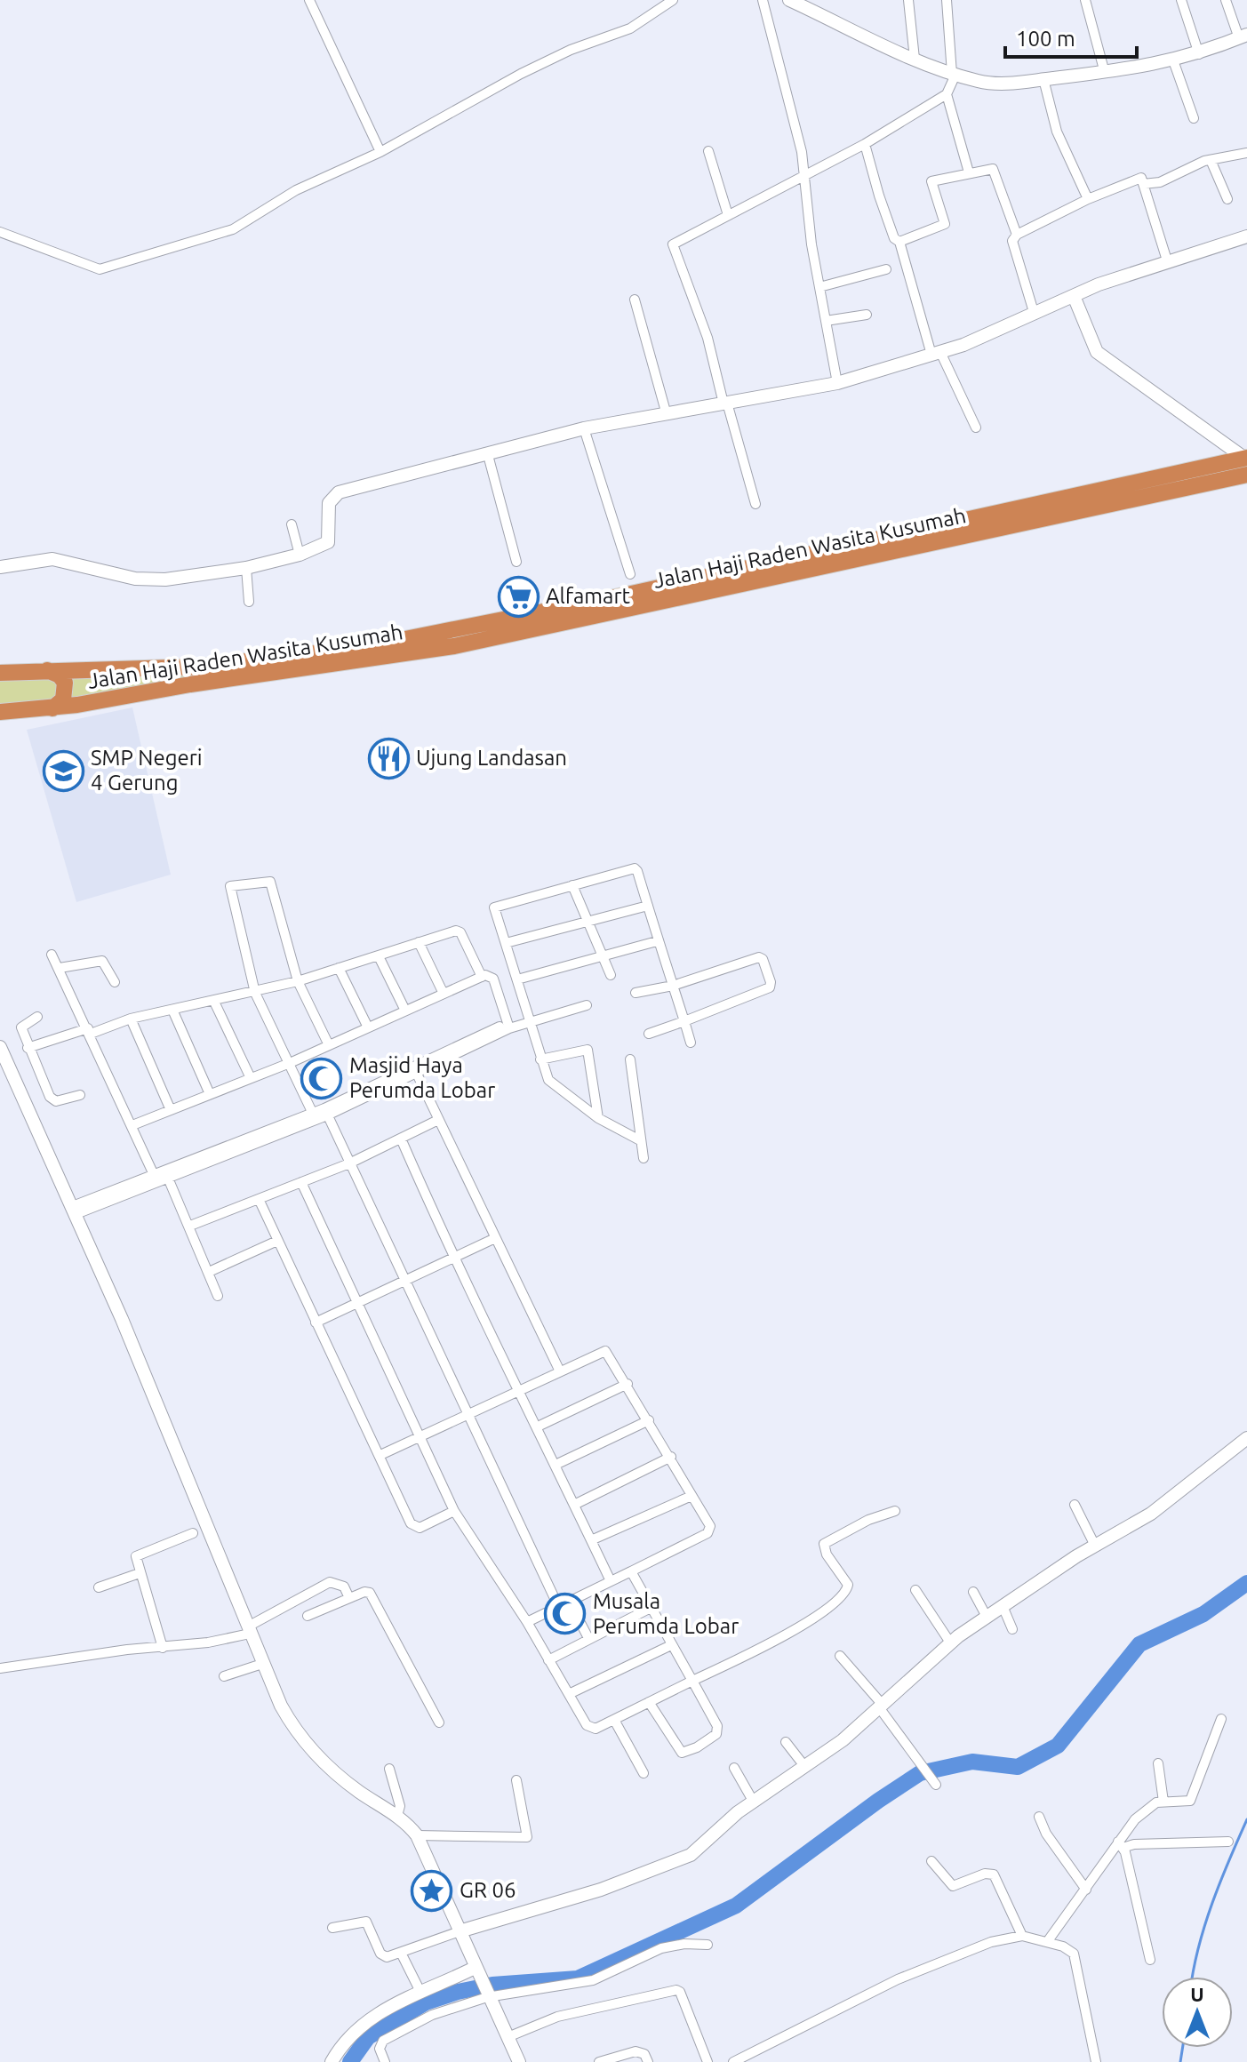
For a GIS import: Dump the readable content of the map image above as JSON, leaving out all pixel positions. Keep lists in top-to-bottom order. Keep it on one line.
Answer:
{"streets":{"highway":["Jalan Haji Raden Wasita Kusumah"]},"places":{"supermarket":["Alfamart"],"restaurant":["Ujung Landasan"],"school or university":["SMP Negeri 4 Gerung"],"mosque":["Masjid Haya Perumda Lobar","Musala Perumda Lobar"],"place":["GR 06"]},"scale_bar":"100 m","north":"top"}
